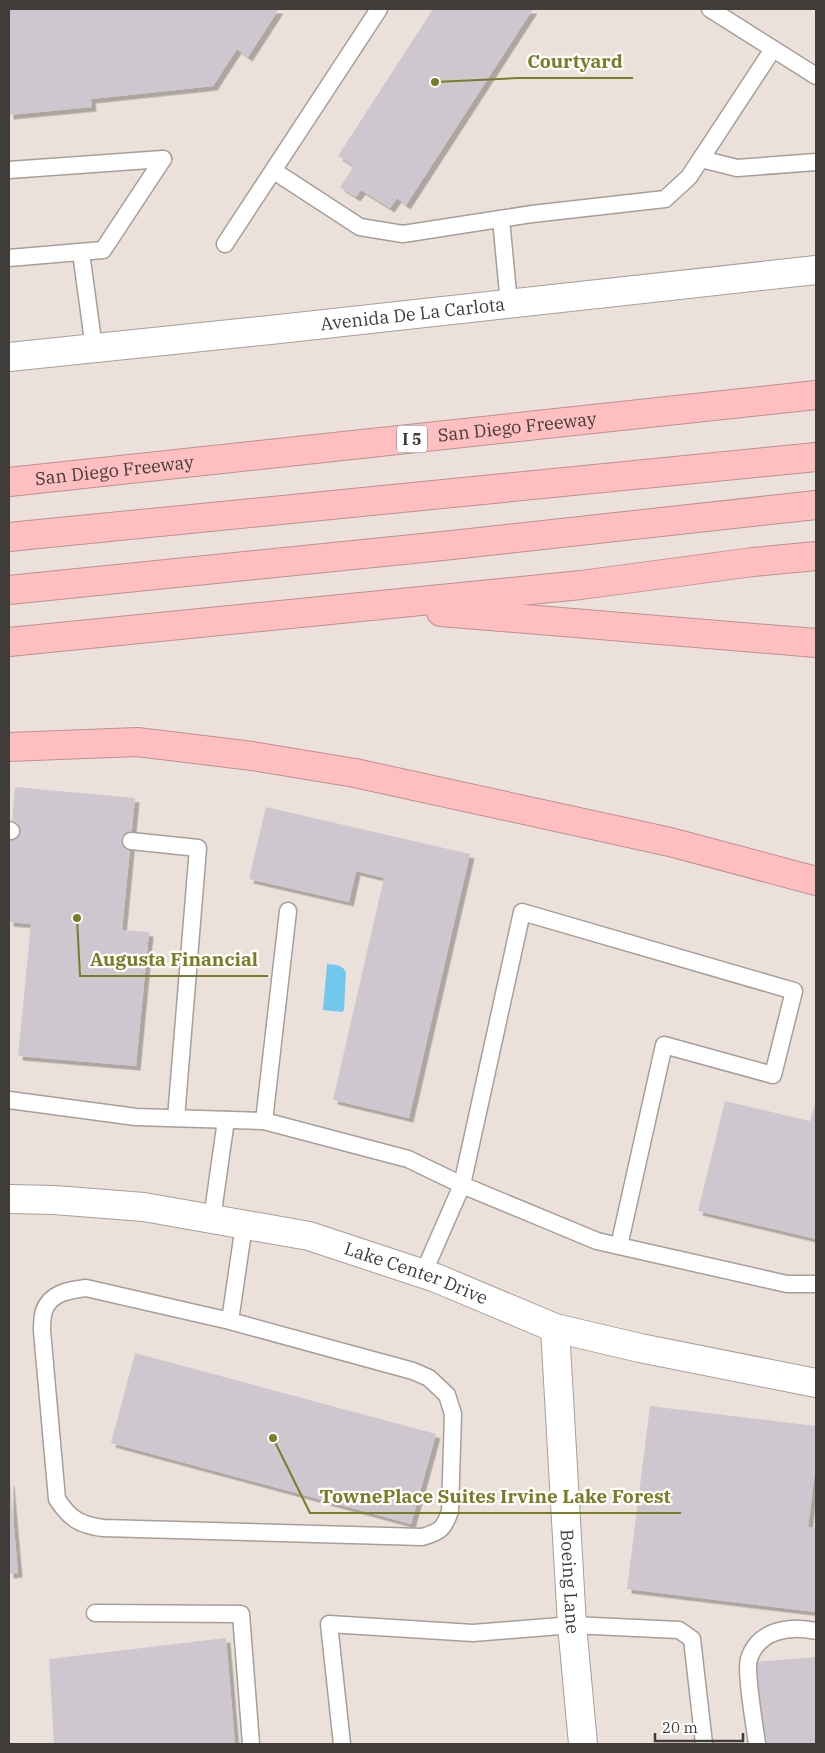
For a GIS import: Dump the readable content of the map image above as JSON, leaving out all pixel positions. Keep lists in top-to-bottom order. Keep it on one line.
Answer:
{"streets":{"highway":["San Diego Freeway","I 5"],"street":["Avenida De La Carlota","Lake Center Drive","Boeing Lane"]},"crossings":[["Lake Center Drive","Boeing Lane"]],"places":["Courtyard","Augusta Financial","TownePlace Suites Irvine Lake Forest"],"scale_bar":"20 m"}
